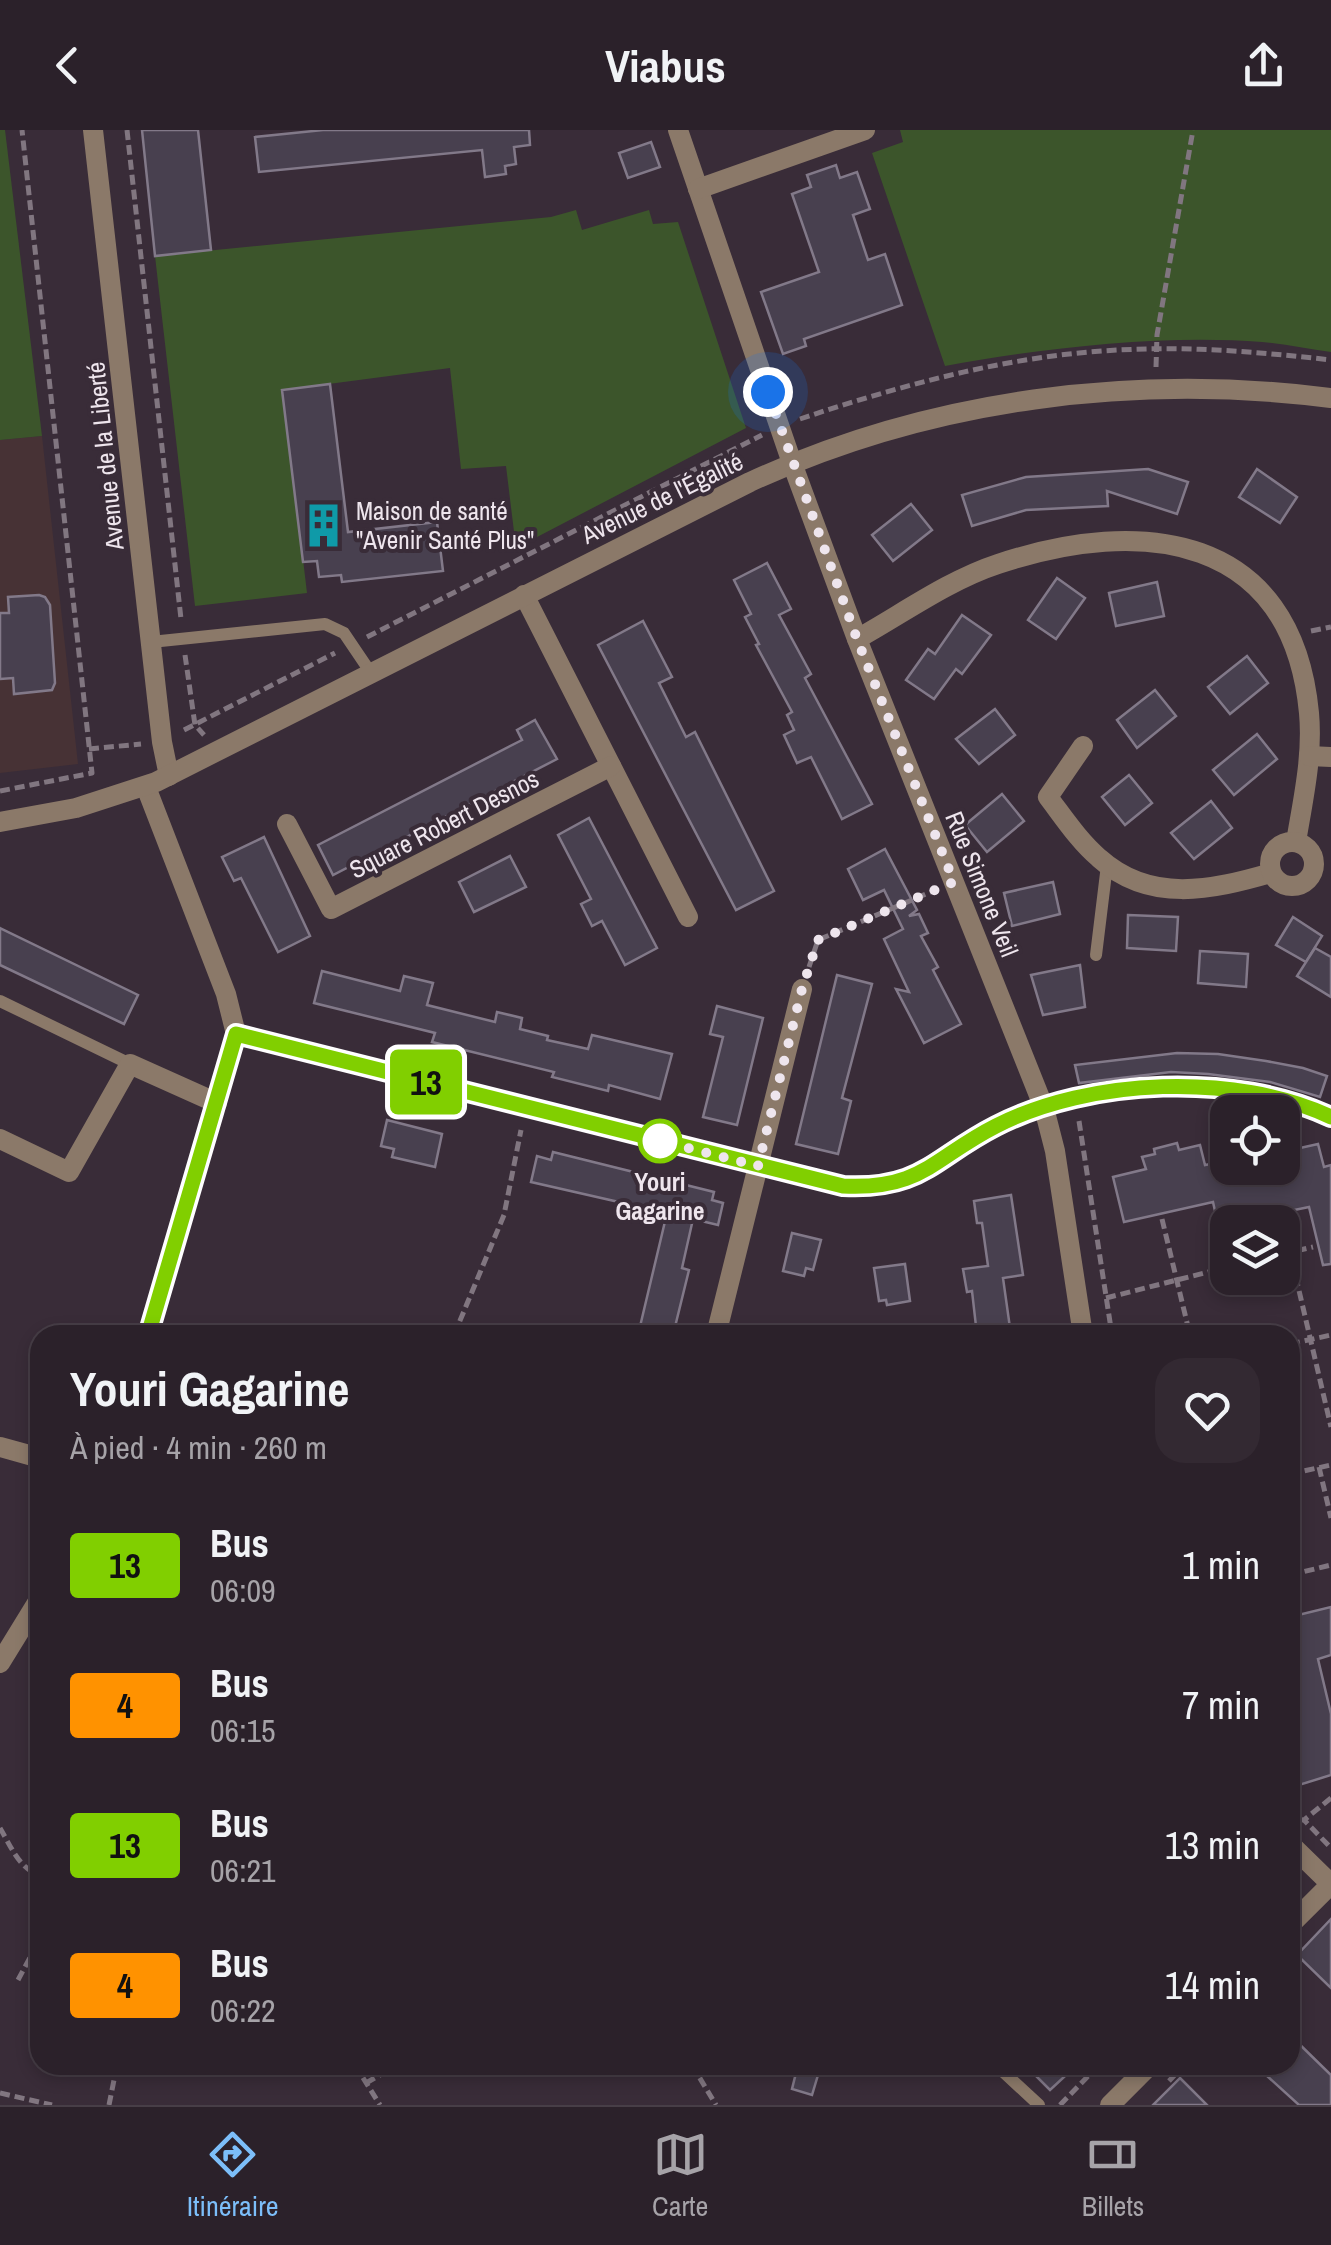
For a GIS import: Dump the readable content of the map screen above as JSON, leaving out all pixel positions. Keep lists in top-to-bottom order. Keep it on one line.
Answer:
{"streets":{"street":["Avenue de la Liberté","Avenue de l'Égalité","Square Robert Desnos","Rue Simone Veil"]},"crossings":[["Avenue de la Liberté","Avenue de l'Égalité"],["Avenue de l'Égalité","Rue Simone Veil"]],"places":{"building":["Maison de santé \"Avenir Santé Plus\""],"other":["Youri Gagarine"]},"lines":["bus line 13"],"page":{"header":"Viabus","on_map":"13","heading":["Youri Gagarine","À pied · 4 min · 260 m"],"list":[{"mark":"13","name":"Bus","note":"06:09","value":"1 min"},{"mark":"4","name":"Bus","note":"06:15","value":"7 min"},{"mark":"13","name":"Bus","note":"06:21","value":"13 min"},{"mark":"4","name":"Bus","note":"06:22","value":"14 min"}],"tabs":["Itinéraire","Carte","Billets"]}}
